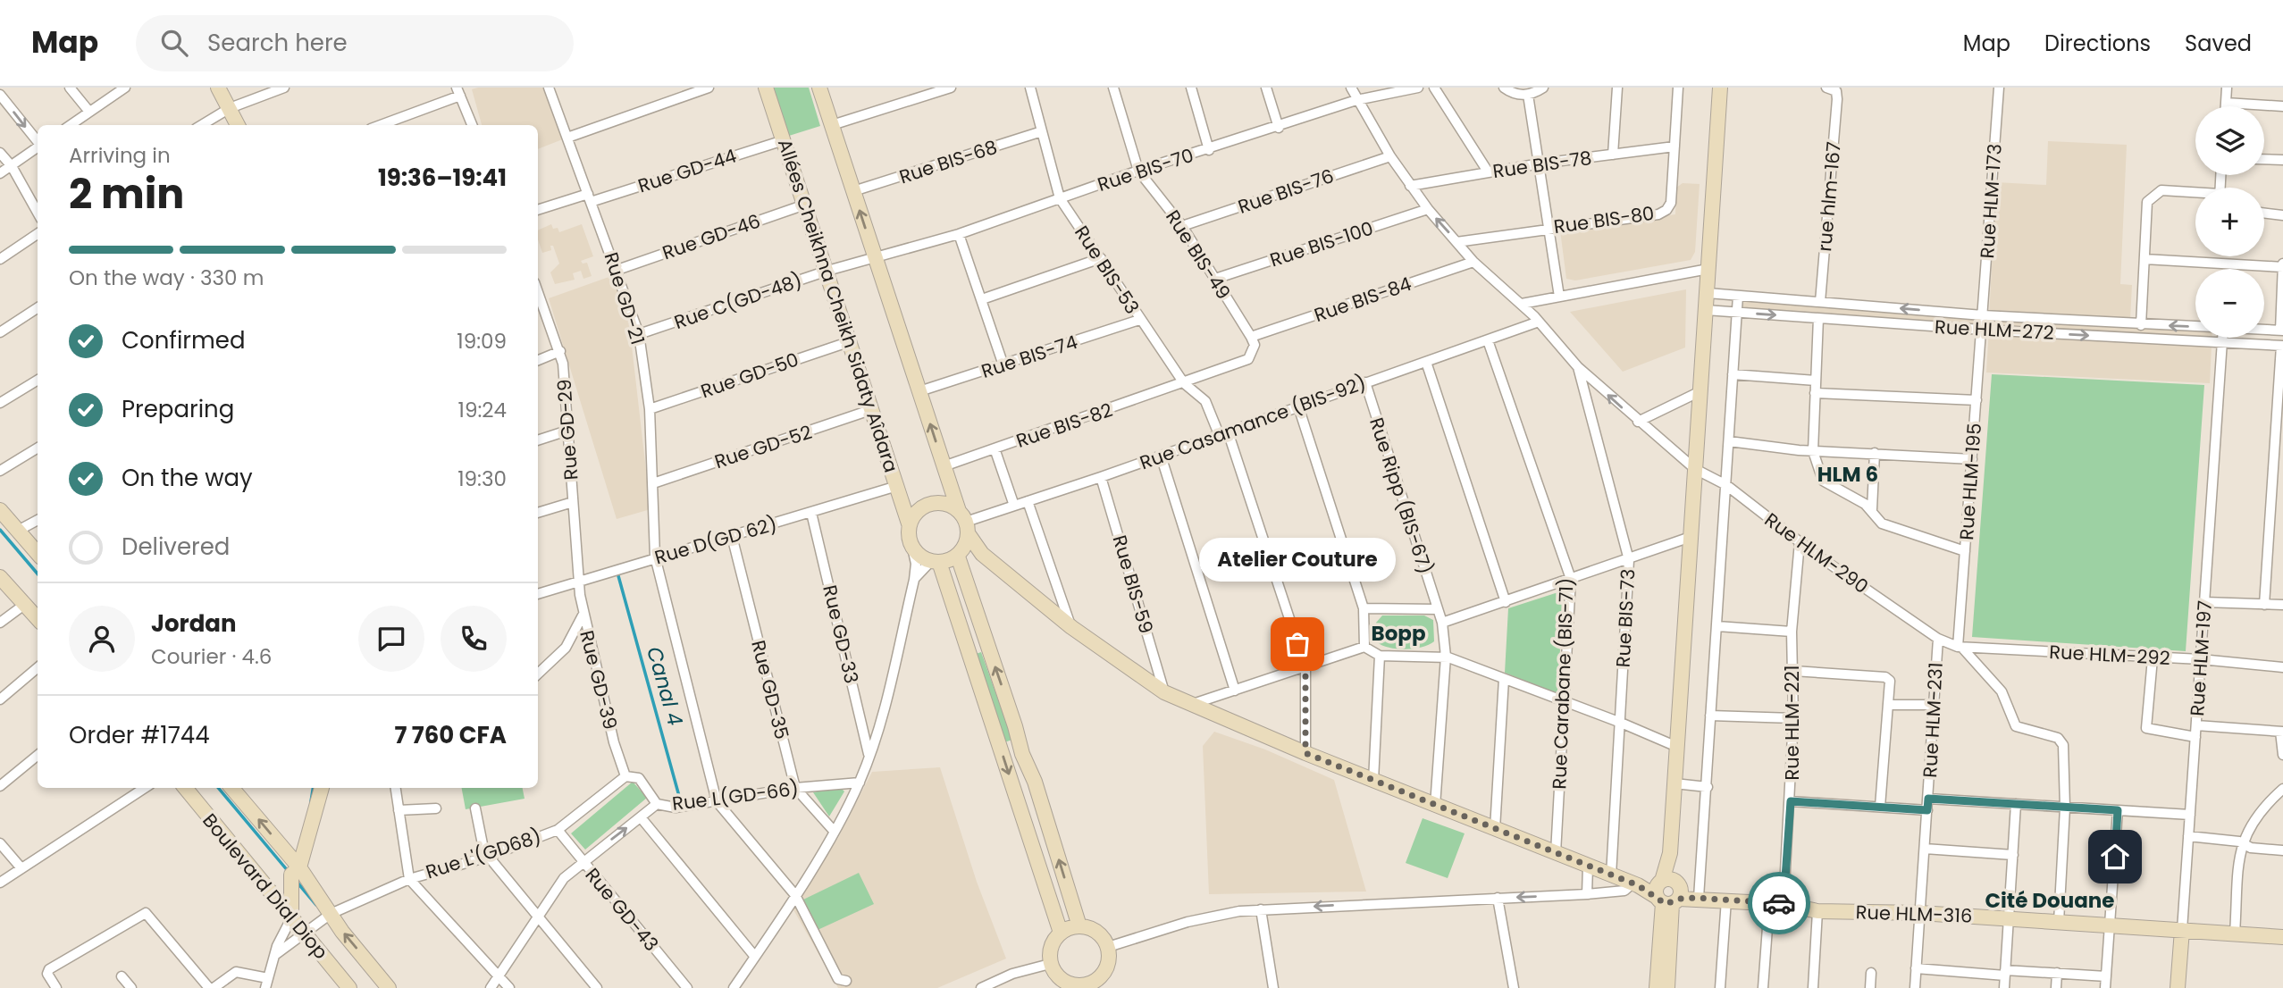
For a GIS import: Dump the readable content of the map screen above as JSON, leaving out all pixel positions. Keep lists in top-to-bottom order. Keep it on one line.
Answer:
{"streets":{"street":["Rue BIS-68","Rue BIS-78","Rue BIS-70","Rue GD-44","Rue BIS-76","rue hlm-167","Rue HLM-173","Rue BIS-80","Rue GD-46","Rue BIS-100","Rue BIS-49","Rue BIS-53","Rue GD-21","Rue BIS-84","Rue C(GD-48)","Allées Cheikhna Cheikh Sidaty Aîdara","Rue HLM-272","Rue BIS-74","Rue GD-50","Rue Casamance (BIS-92)","Rue BIS-82","Rue GD-29","Rue GD-52","Rue HLM-195","Rue Ripp (BIS-67)","Rue D(GD 62)","Rue HLM-290","Rue BIS-59","Rue BIS-73","Rue GD-33","Rue HLM-292","Rue HLM-197","Rue GD-39","Rue Carabane (BIS-71)","Rue GD-35","Rue HLM-231","Rue HLM-221","Rue L(GD-66)","Rue L'(GD68)","Boulevard Dial Diop","Rue GD-43","Rue HLM-316"]},"crossings":[["Rue BIS-68","Rue BIS-53"],["Rue BIS-78","Rue BIS-80"],["Rue BIS-78","Rue HLM-290"],["Rue BIS-70","Rue BIS-49"],["Rue BIS-70","Rue BIS-53"],["Rue BIS-70","Rue C(GD-48)"],["Rue BIS-70","Rue HLM-290"],["Rue GD-44","Rue GD-21"],["Rue GD-44","Allées Cheikhna Cheikh Sidaty Aîdara"],["Rue BIS-76","Rue BIS-49"],["Rue BIS-76","Rue HLM-290"],["rue hlm-167","Rue HLM-272"],["Rue HLM-173","Rue HLM-272"],["Rue HLM-173","Rue HLM-195"],["Rue BIS-80","Rue HLM-290"],["Rue GD-46","Rue GD-21"],["Rue GD-46","Allées Cheikhna Cheikh Sidaty Aîdara"],["Rue BIS-100","Rue BIS-49"],["Rue BIS-100","Rue HLM-290"],["Rue BIS-49","Rue BIS-84"],["Rue BIS-53","Rue BIS-74"],["Rue BIS-53","Rue Casamance (BIS-92)"],["Rue BIS-53","Rue BIS-82"],["Rue BIS-53","Rue HLM-316"],["Rue GD-21","Rue C(GD-48)"],["Rue GD-21","Rue GD-50"],["Rue GD-21","Rue GD-52"],["Rue GD-21","Rue D(GD 62)"],["Rue GD-21","Rue L(GD-66)"],["Rue BIS-84","Rue HLM-290"],["Rue C(GD-48)","Allées Cheikhna Cheikh Sidaty Aîdara"],["Allées Cheikhna Cheikh Sidaty Aîdara","Rue GD-50"],["Allées Cheikhna Cheikh Sidaty Aîdara","Rue Casamance (BIS-92)"],["Allées Cheikhna Cheikh Sidaty Aîdara","Rue GD-52"],["Allées Cheikhna Cheikh Sidaty Aîdara","Rue D(GD 62)"],["Allées Cheikhna Cheikh Sidaty Aîdara","Rue HLM-316"],["Rue HLM-272","Rue HLM-195"],["Rue HLM-272","Rue HLM-197"],["Rue Casamance (BIS-92)","Rue Ripp (BIS-67)"],["Rue Casamance (BIS-92)","Rue HLM-290"],["Rue Casamance (BIS-92)","Rue BIS-59"],["Rue Casamance (BIS-92)","Rue Carabane (BIS-71)"],["Rue Casamance (BIS-92)","Rue HLM-316"],["Rue GD-29","Rue D(GD 62)"],["Rue GD-29","Rue GD-39"],["Rue HLM-195","Rue HLM-292"],["Rue D(GD 62)","Rue GD-33"],["Rue D(GD 62)","Rue GD-39"],["Rue D(GD 62)","Rue GD-35"],["Rue HLM-290","Rue BIS-73"],["Rue HLM-290","Rue HLM-292"],["Rue HLM-290","Rue HLM-231"],["Rue HLM-290","Rue HLM-221"],["Rue BIS-59","Rue HLM-316"],["Rue BIS-73","Rue HLM-316"],["Rue HLM-292","Rue HLM-197"],["Rue HLM-292","Rue HLM-231"],["Rue HLM-197","Rue HLM-316"],["Rue GD-39","Rue L(GD-66)"],["Rue GD-39","Rue L'(GD68)"],["Rue Carabane (BIS-71)","Rue HLM-316"],["Rue GD-35","Rue L(GD-66)"],["Rue HLM-231","Rue HLM-316"],["Rue HLM-221","Rue HLM-316"],["Rue L(GD-66)","Rue L'(GD68)"],["Rue L'(GD68)","Boulevard Dial Diop"],["Rue L'(GD68)","Rue GD-43"]],"districts":["HLM 6","Bopp","Cité Douane"],"water":["Canal 4"],"places":["Atelier Couture"],"page":{"header":"Map","search":"Search here","nav":["Map","Directions","Saved"],"map_buttons":["+","−"],"heading":["2 min","Arriving in","19:36–19:41"],"panel":["Jordan","Courier · 4.6","Order #1744","7 760 CFA"],"bar":"On the way · 330 m","list":[["Confirmed","19:09"],["Preparing","19:24"],["On the way","19:30"],"Delivered"],"bubble":"Atelier Couture"}}
